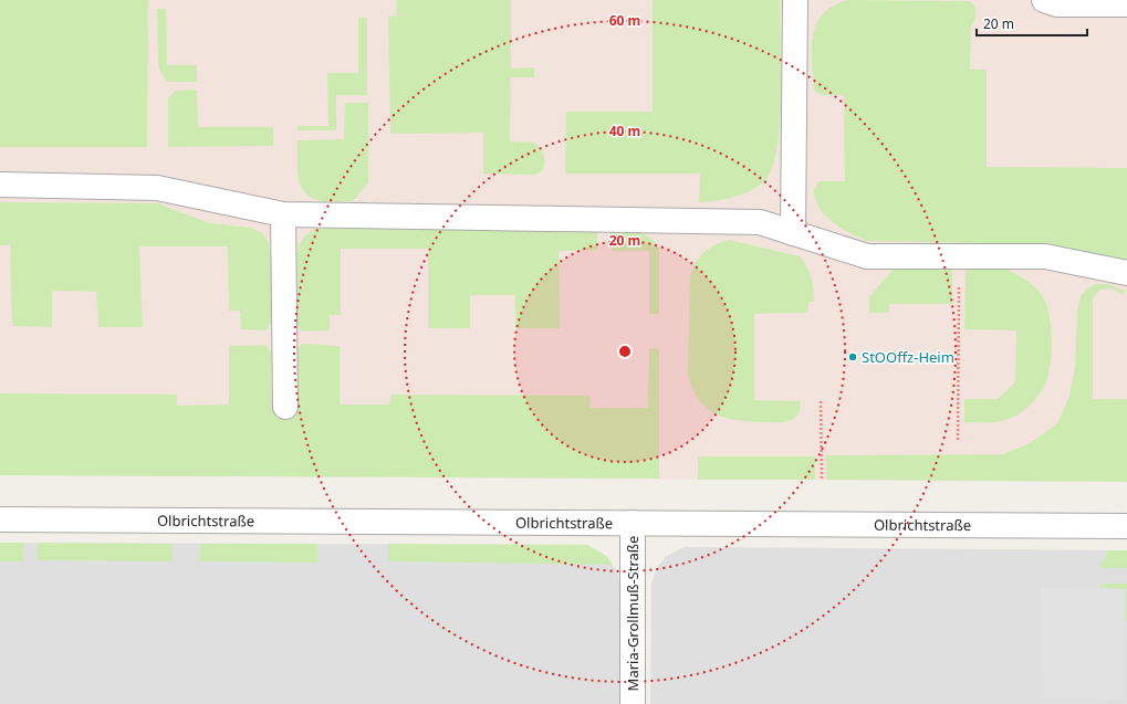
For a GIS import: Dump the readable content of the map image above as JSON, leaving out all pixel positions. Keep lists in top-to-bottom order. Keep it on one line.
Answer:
{"streets":{"street":["Olbrichtstraße","Maria-Grollmuß-Straße"]},"crossings":[["Olbrichtstraße","Maria-Grollmuß-Straße"]],"places":["StOOffz-Heim"],"scale_bar":"20 m","rings":["60 m","40 m","20 m"]}
